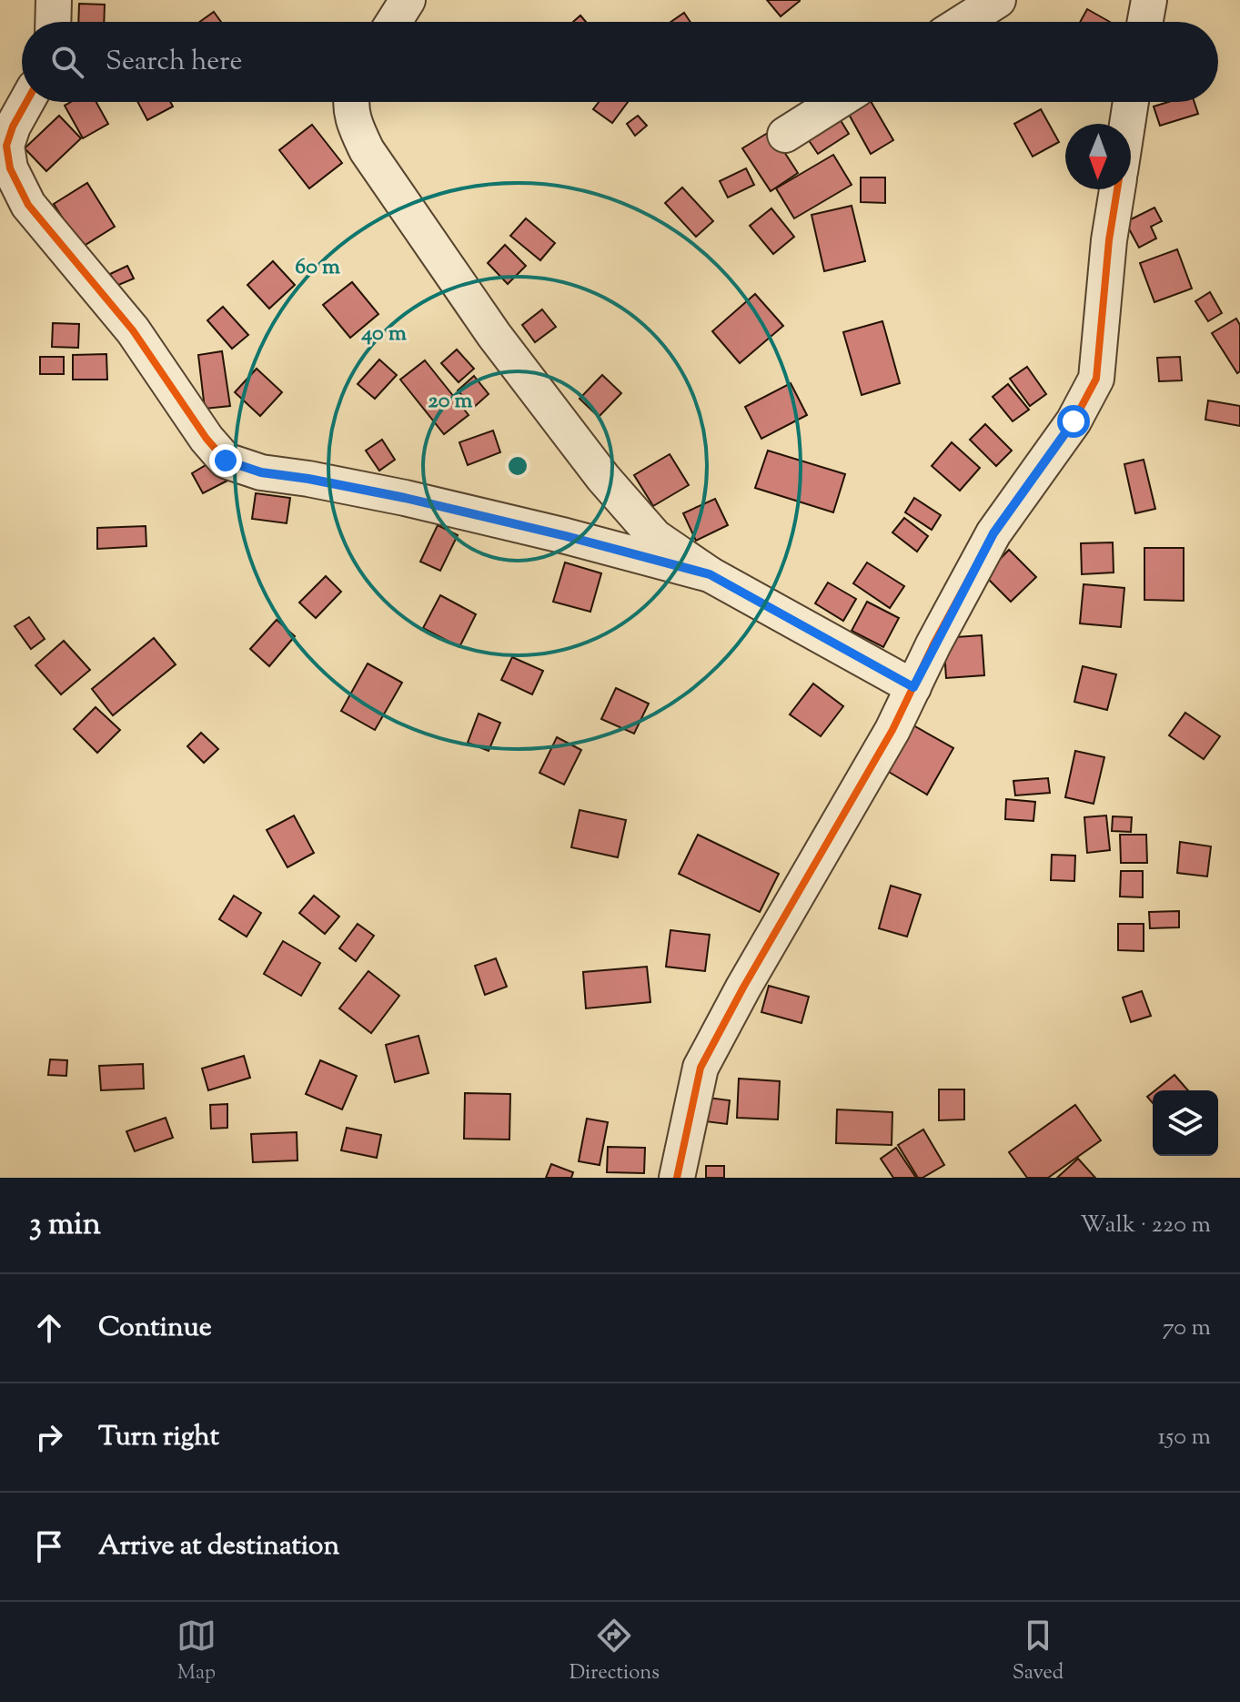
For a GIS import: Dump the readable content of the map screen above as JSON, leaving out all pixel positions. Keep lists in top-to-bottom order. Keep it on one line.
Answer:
{"north":"bottom","page":{"search":"Search here","heading":["3 min","Walk · 220 m"],"list":[["Continue","70 m"],["Turn right","150 m"],"Arrive at destination"],"nav":["Map","Directions","Saved"]},"rings":["60 m","40 m","20 m"]}
